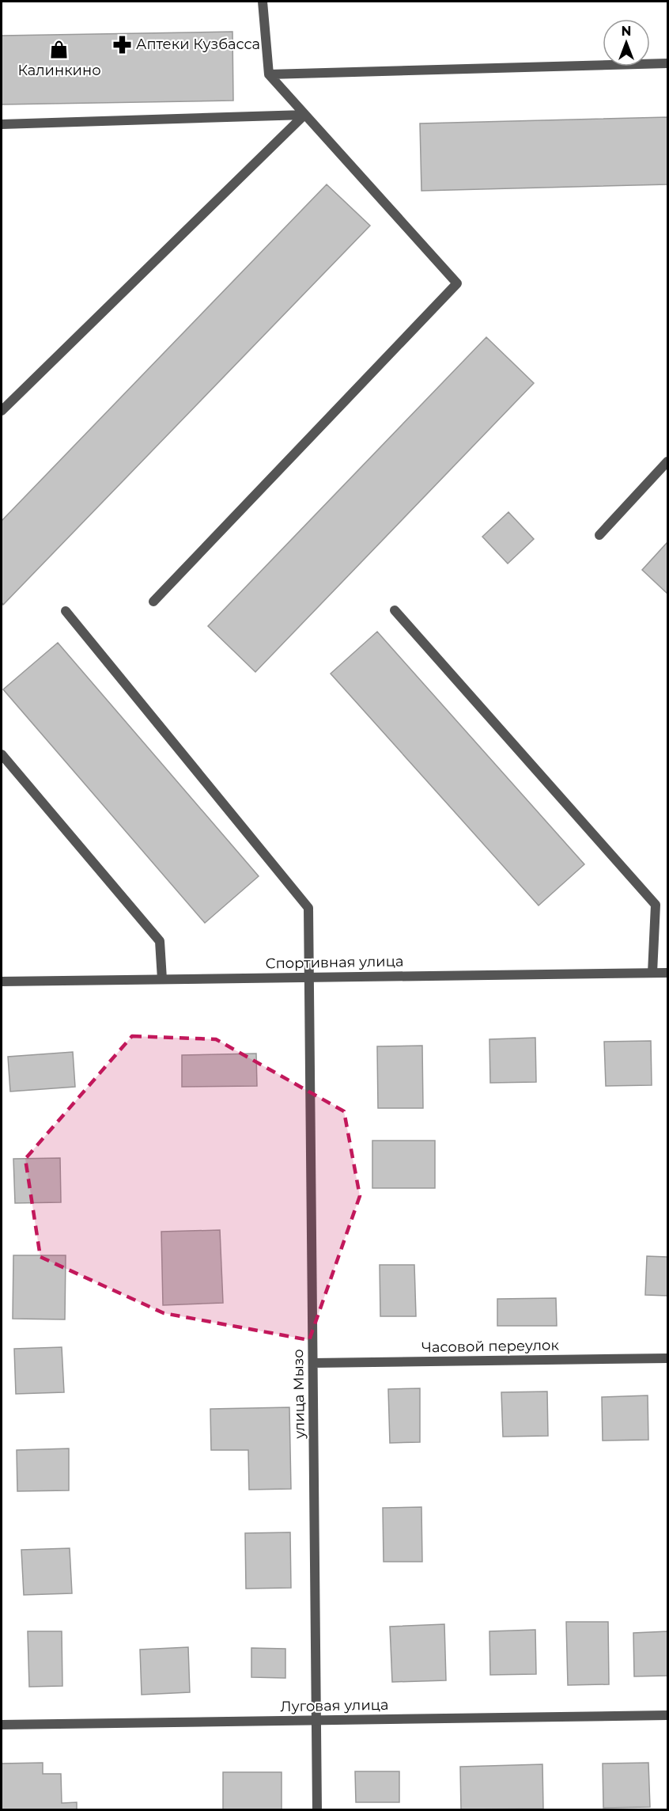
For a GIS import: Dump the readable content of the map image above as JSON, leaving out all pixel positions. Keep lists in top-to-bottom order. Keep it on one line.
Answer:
{"streets":{"street":["Спортивная улица","Часовой переулок","улица Мызо","Луговая улица"]},"crossings":[["Спортивная улица","улица Мызо"],["Часовой переулок","улица Мызо"],["улица Мызо","Луговая улица"]],"places":{"pharmacy":["Аптеки Кузбасса"],"shop":["Калинкино"]},"north":"top"}
